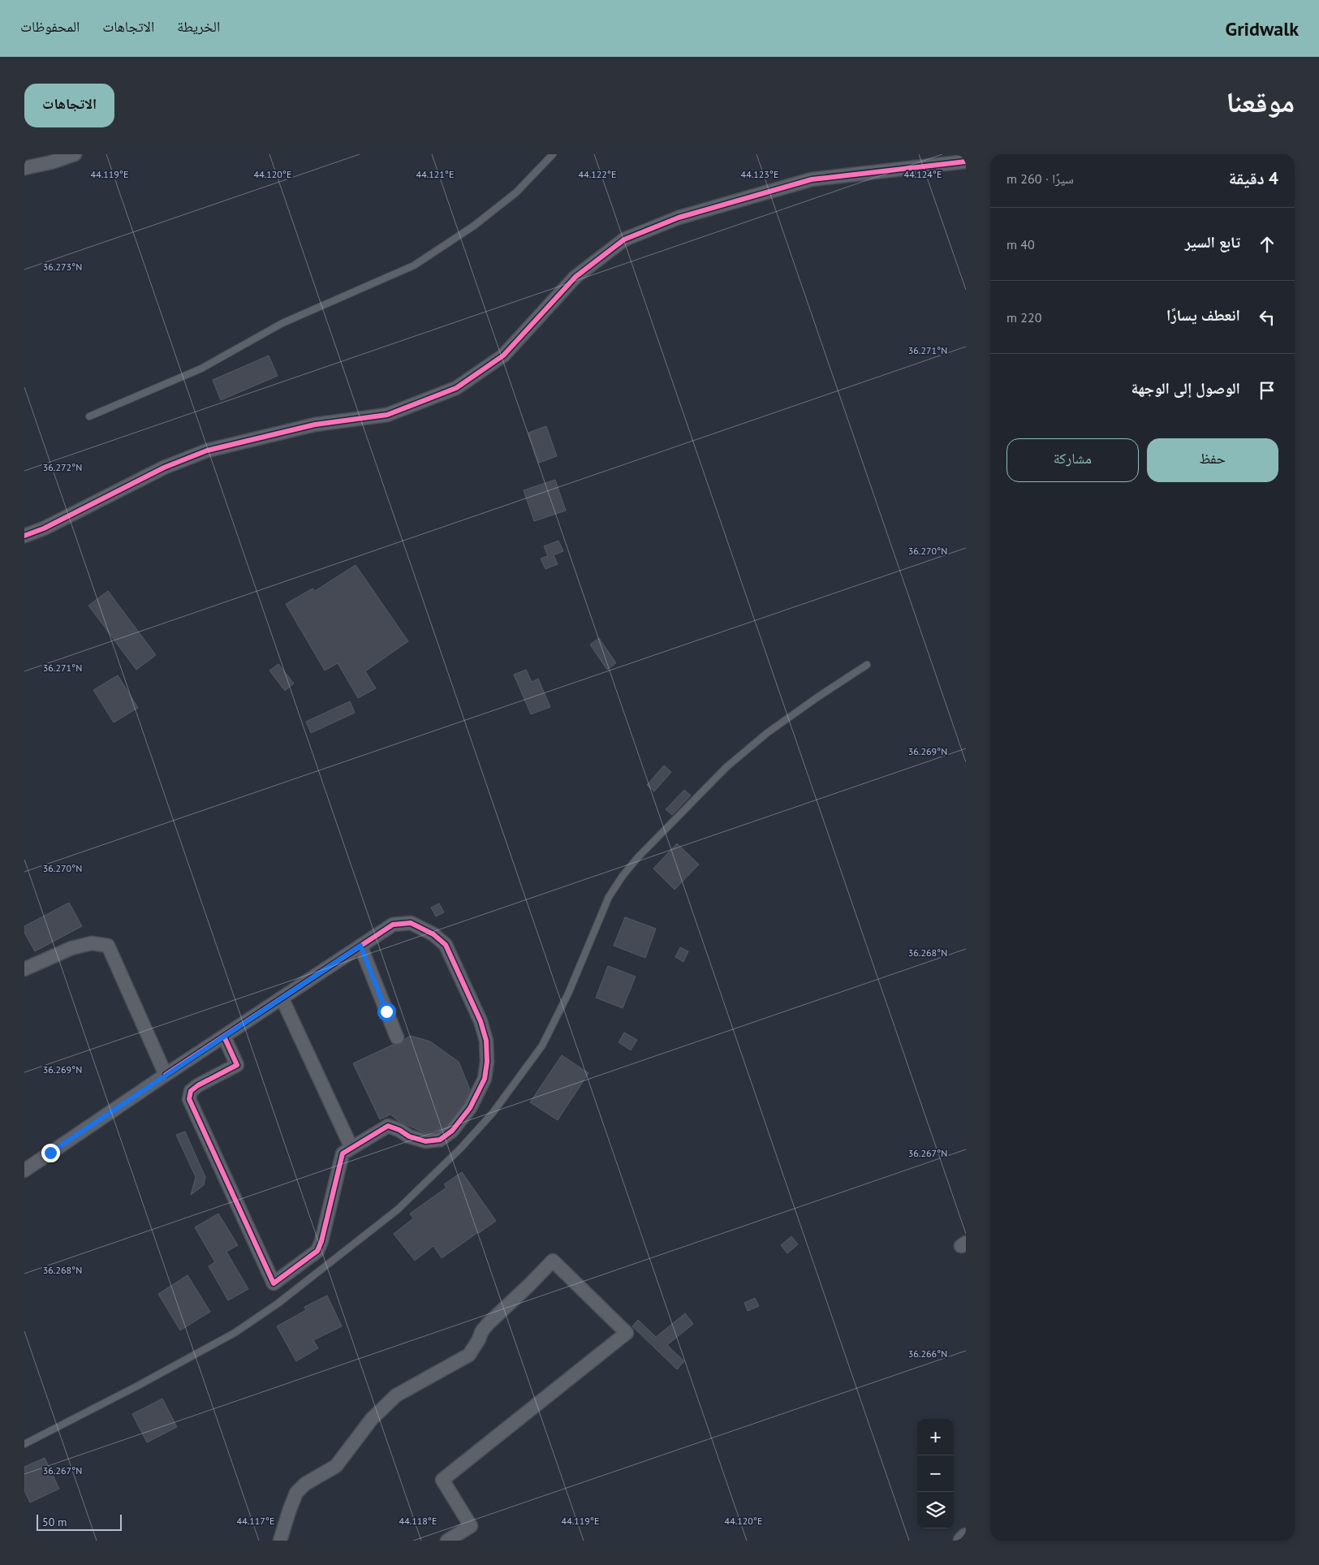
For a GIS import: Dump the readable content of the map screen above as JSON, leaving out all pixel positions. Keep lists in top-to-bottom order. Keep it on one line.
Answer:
{"scale_bar":"50 m","page":{"header":"Gridwalk","nav":["الخريطة","الاتجاهات","المحفوظات"],"title":"موقعنا","buttons":["الاتجاهات",["حفظ","مشاركة"]],"heading":["4 دقيقة","سيرًا · 260 m"],"list":[["تابع السير","40 m"],["انعطف يسارًا","220 m"],"الوصول إلى الوجهة"],"map_buttons":["+","−"],"scale":"50 m"},"coordinates":["44.122°E","44.119°E","44.120°E","44.121°E","44.123°E","44.124°E","36.273°N","36.271°N","36.272°N","36.270°N","36.269°N","36.268°N","36.267°N","36.266°N","44.117°E","44.118°E"]}
